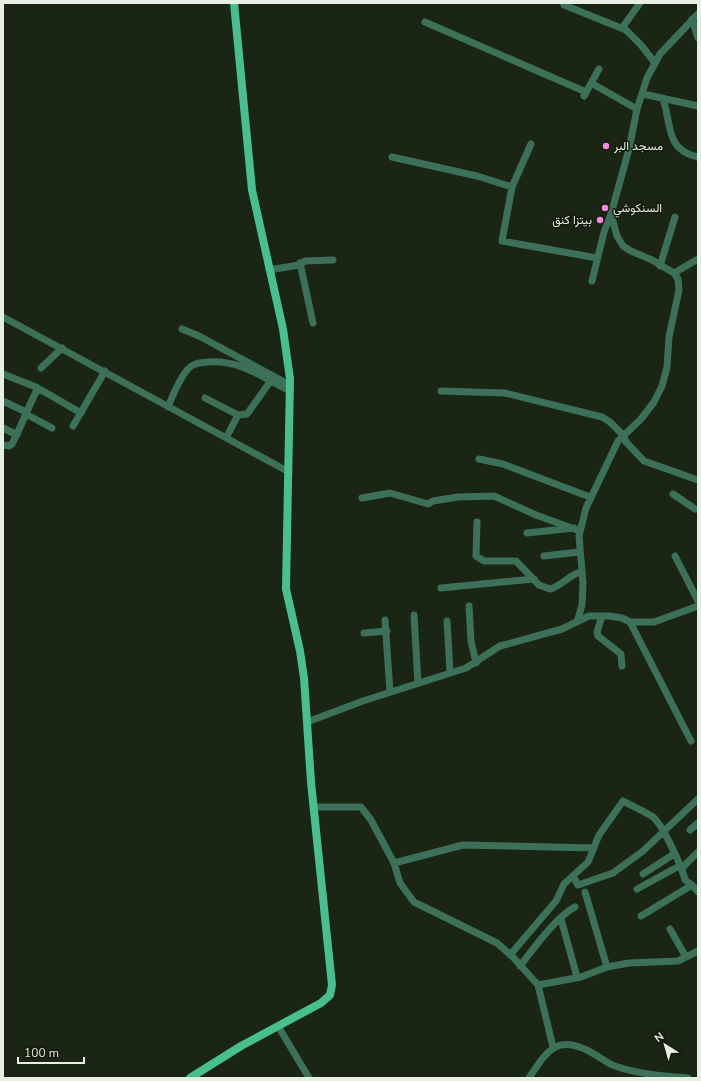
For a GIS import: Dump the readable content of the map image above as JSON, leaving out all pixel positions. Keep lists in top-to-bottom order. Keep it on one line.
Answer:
{"places":["مسجد البر","السنكوشي","بيتزا كنق"],"scale_bar":"100 m","north":"top left"}
